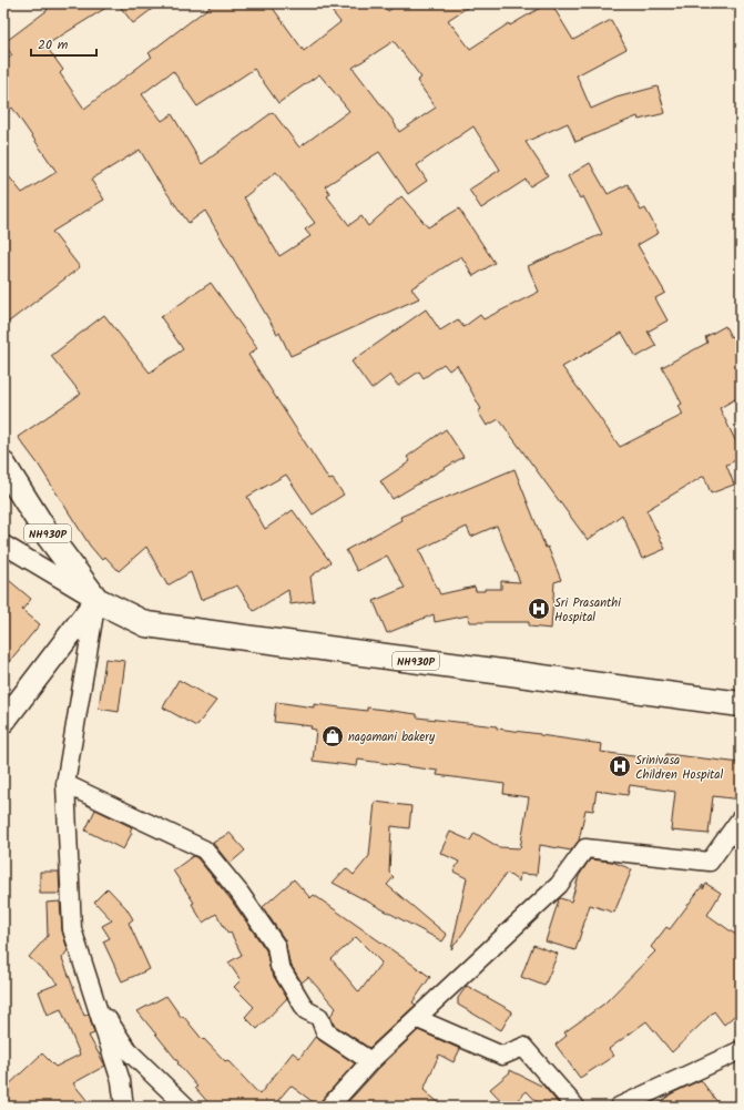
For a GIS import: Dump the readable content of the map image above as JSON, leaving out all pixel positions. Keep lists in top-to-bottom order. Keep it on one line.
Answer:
{"streets":{"highway":["NH930P"]},"places":{"hospital":["Sri Prasanthi Hospital","Srinivasa Children Hospital"],"shop":["nagamani bakery"]},"scale_bar":"20 m"}
